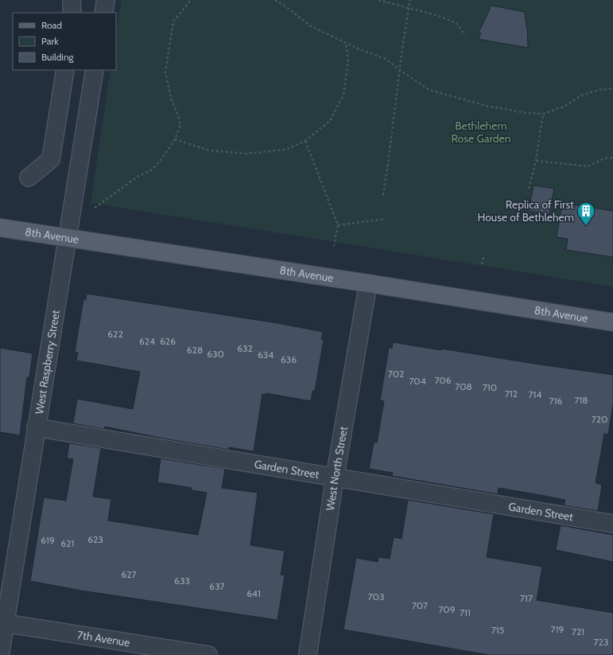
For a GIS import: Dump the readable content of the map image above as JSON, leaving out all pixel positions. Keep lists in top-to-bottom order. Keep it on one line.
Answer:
{"streets":{"main road":["8th Avenue"],"street":["West Raspberry Street","West North Street","Garden Street","7th Avenue"]},"crossings":[["8th Avenue","West Raspberry Street"],["8th Avenue","West North Street"],["West Raspberry Street","Garden Street"],["West Raspberry Street","7th Avenue"],["West North Street","Garden Street"]],"parks":["Bethlehem Rose Garden"],"places":{"building":["Replica of First House of Bethlehem"]},"house_numbers":["622","624","626","632","628","630","634","636","702","706","704","708","710","712","714","718","716","720","623","619","621","627","633","637","641","703","717","707","709","711","719","715","721","723"],"legend":["Road","Park","Building"]}
